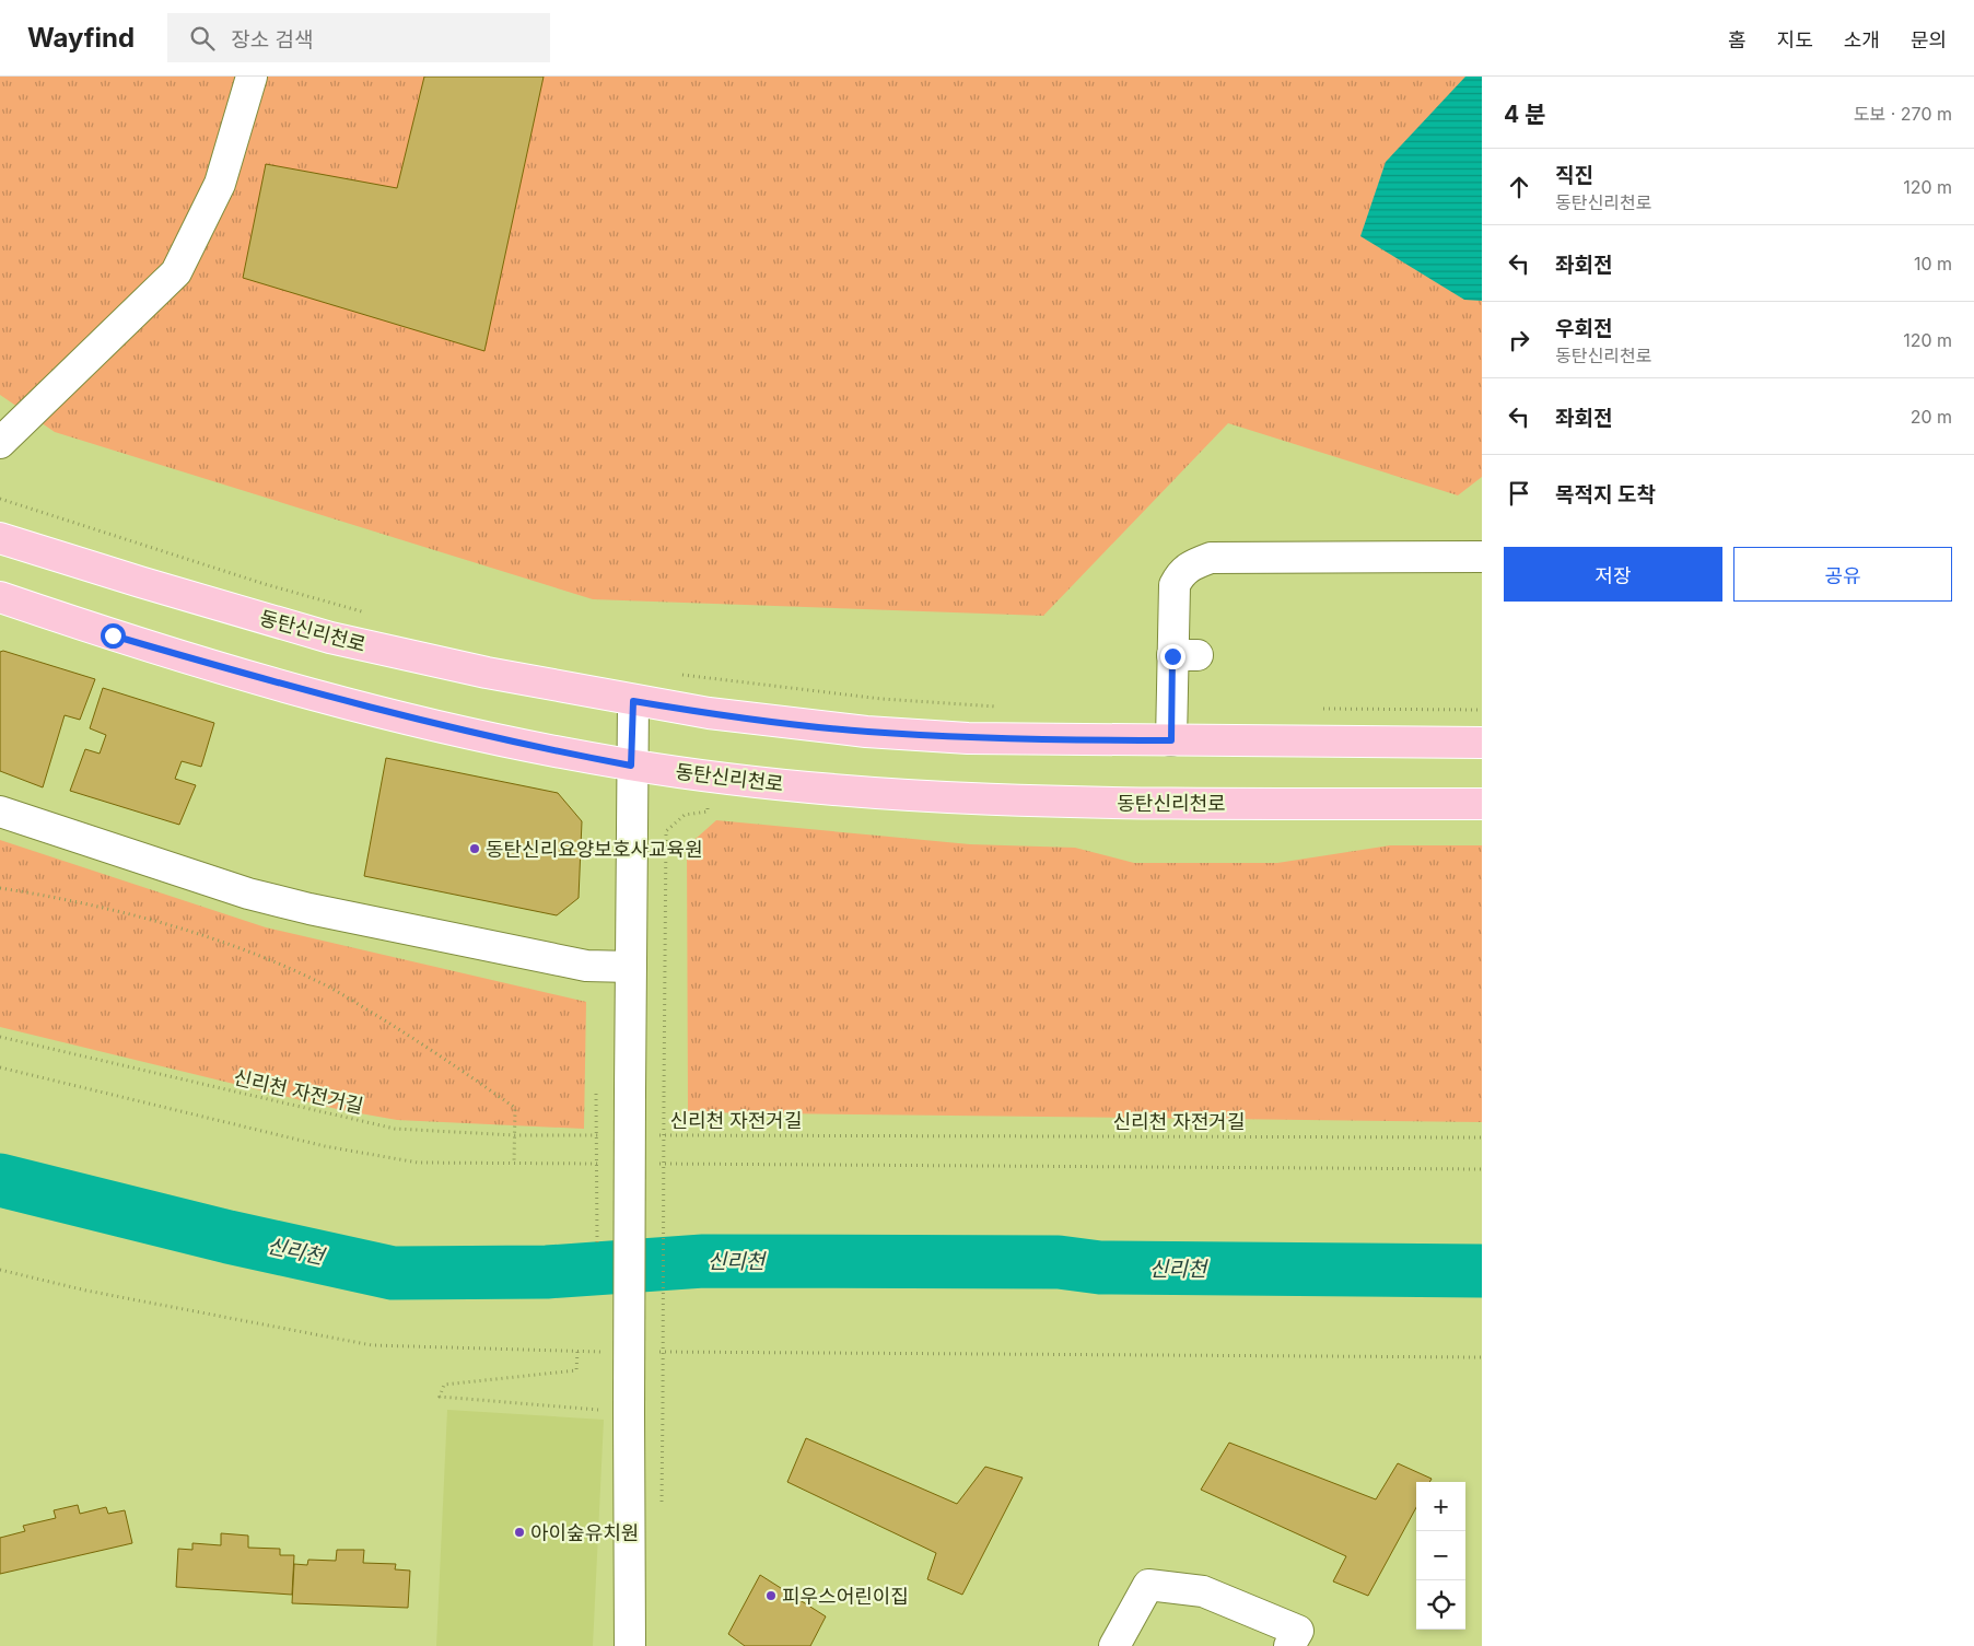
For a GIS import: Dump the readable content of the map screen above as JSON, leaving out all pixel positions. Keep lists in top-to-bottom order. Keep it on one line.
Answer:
{"streets":{"main road":["동탄신리천로"],"path":["신리천 자전거길"]},"water":["신리천"],"places":["동탄신리요양보호사교육원","아이숲유치원","피우스어린이집"],"page":{"header":"Wayfind","search":"장소 검색","nav":["홈","지도","소개","문의"],"heading":["4 분","도보 · 270 m"],"list":[["직진","동탄신리천로","120 m"],["좌회전","10 m"],["우회전","동탄신리천로","120 m"],["좌회전","20 m"],"목적지 도착"],"buttons":["저장","공유"],"map_buttons":["+","−"]}}
